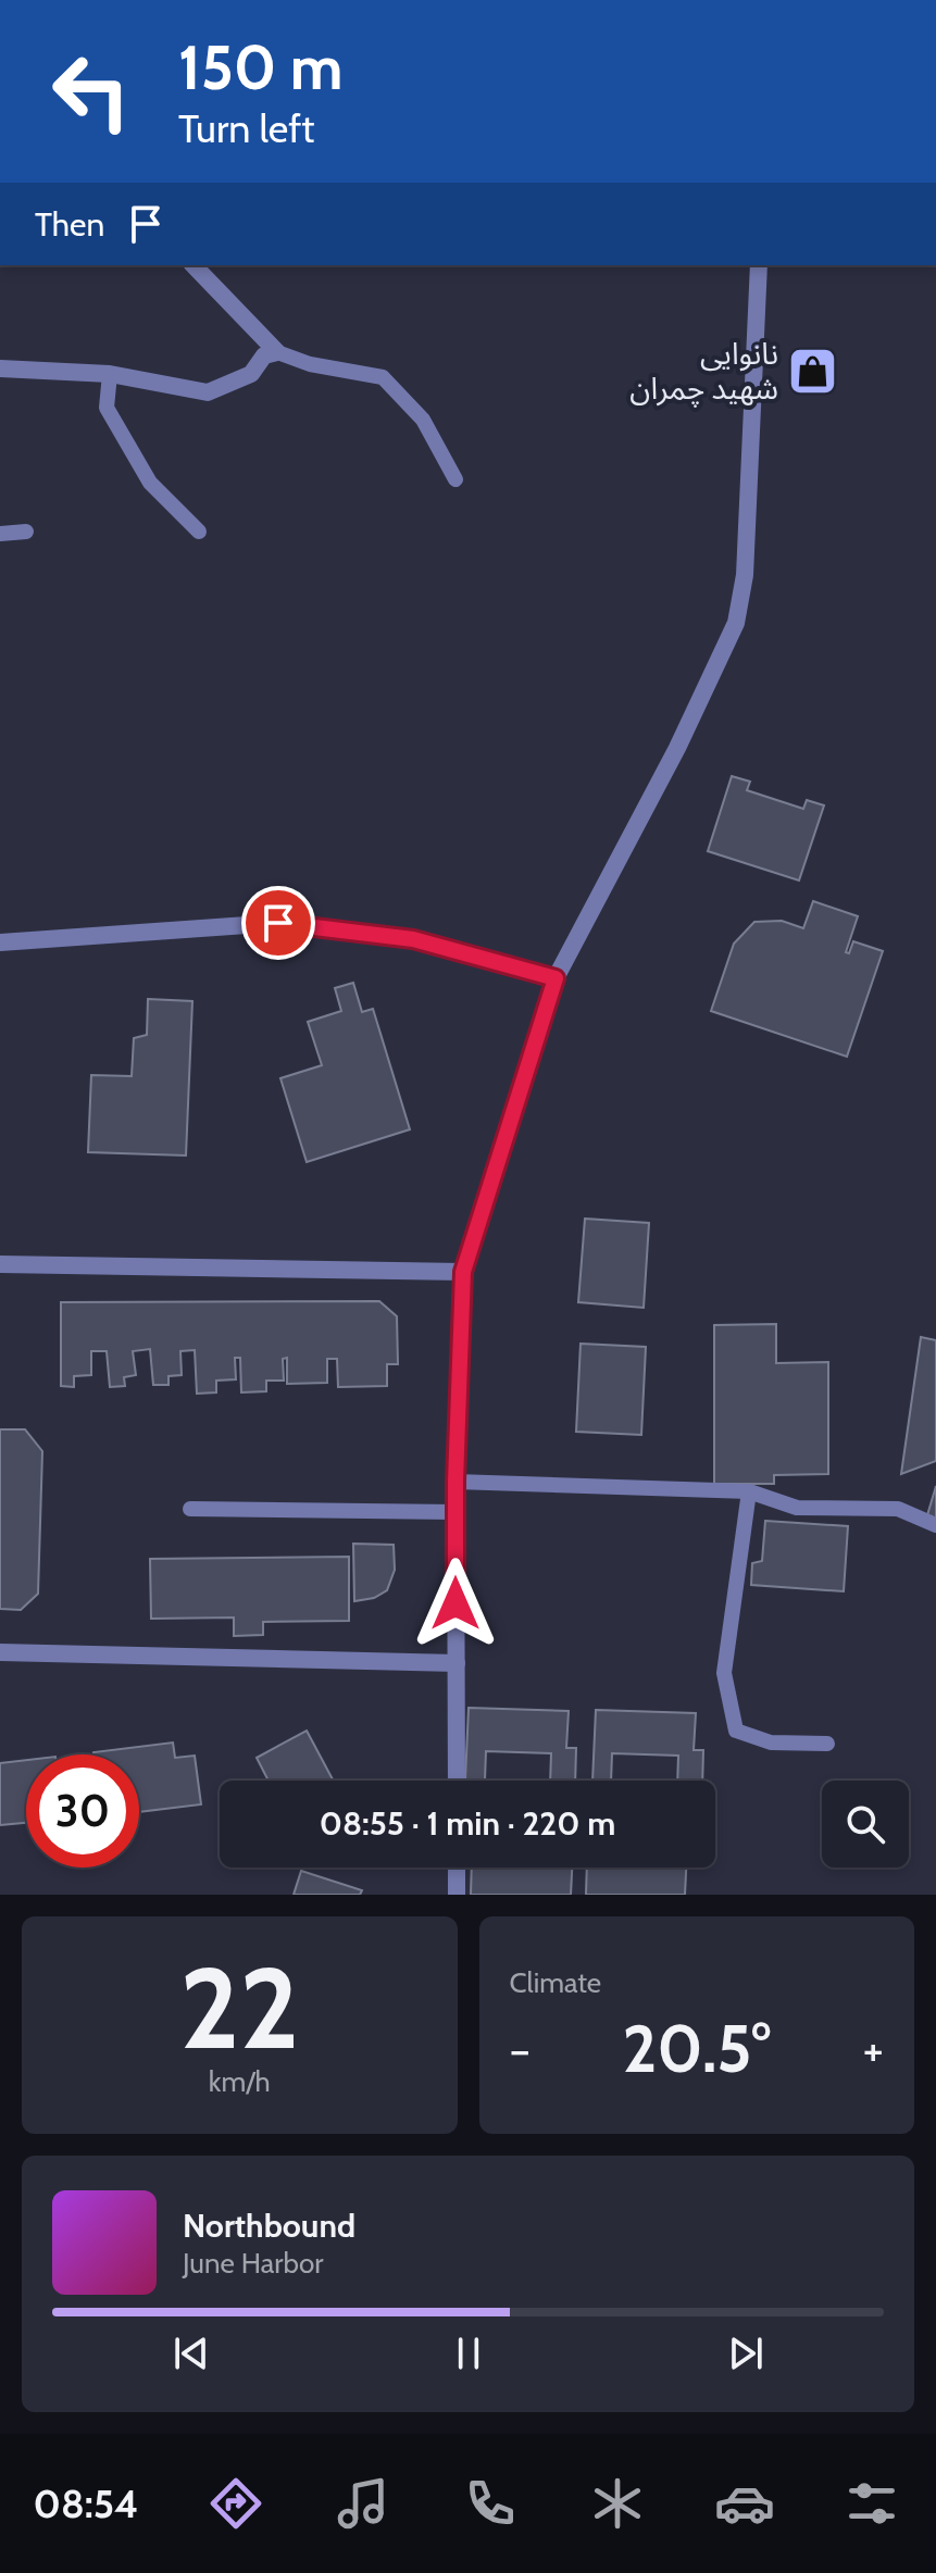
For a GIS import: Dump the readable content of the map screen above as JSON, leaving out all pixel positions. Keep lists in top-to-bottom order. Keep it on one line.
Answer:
{"places":{"shop":["نانوایی شهید چمران"]},"page":{"turn":["150 m","Turn left"],"then":"Then","limit":"30","trip":"08:55 · 1 min · 220 m","tile":[["22","km/h"],"Climate"],"heat":["−","20.5°","+"],"song":["Northbound","June Harbor"],"tabs":"08:54"}}
